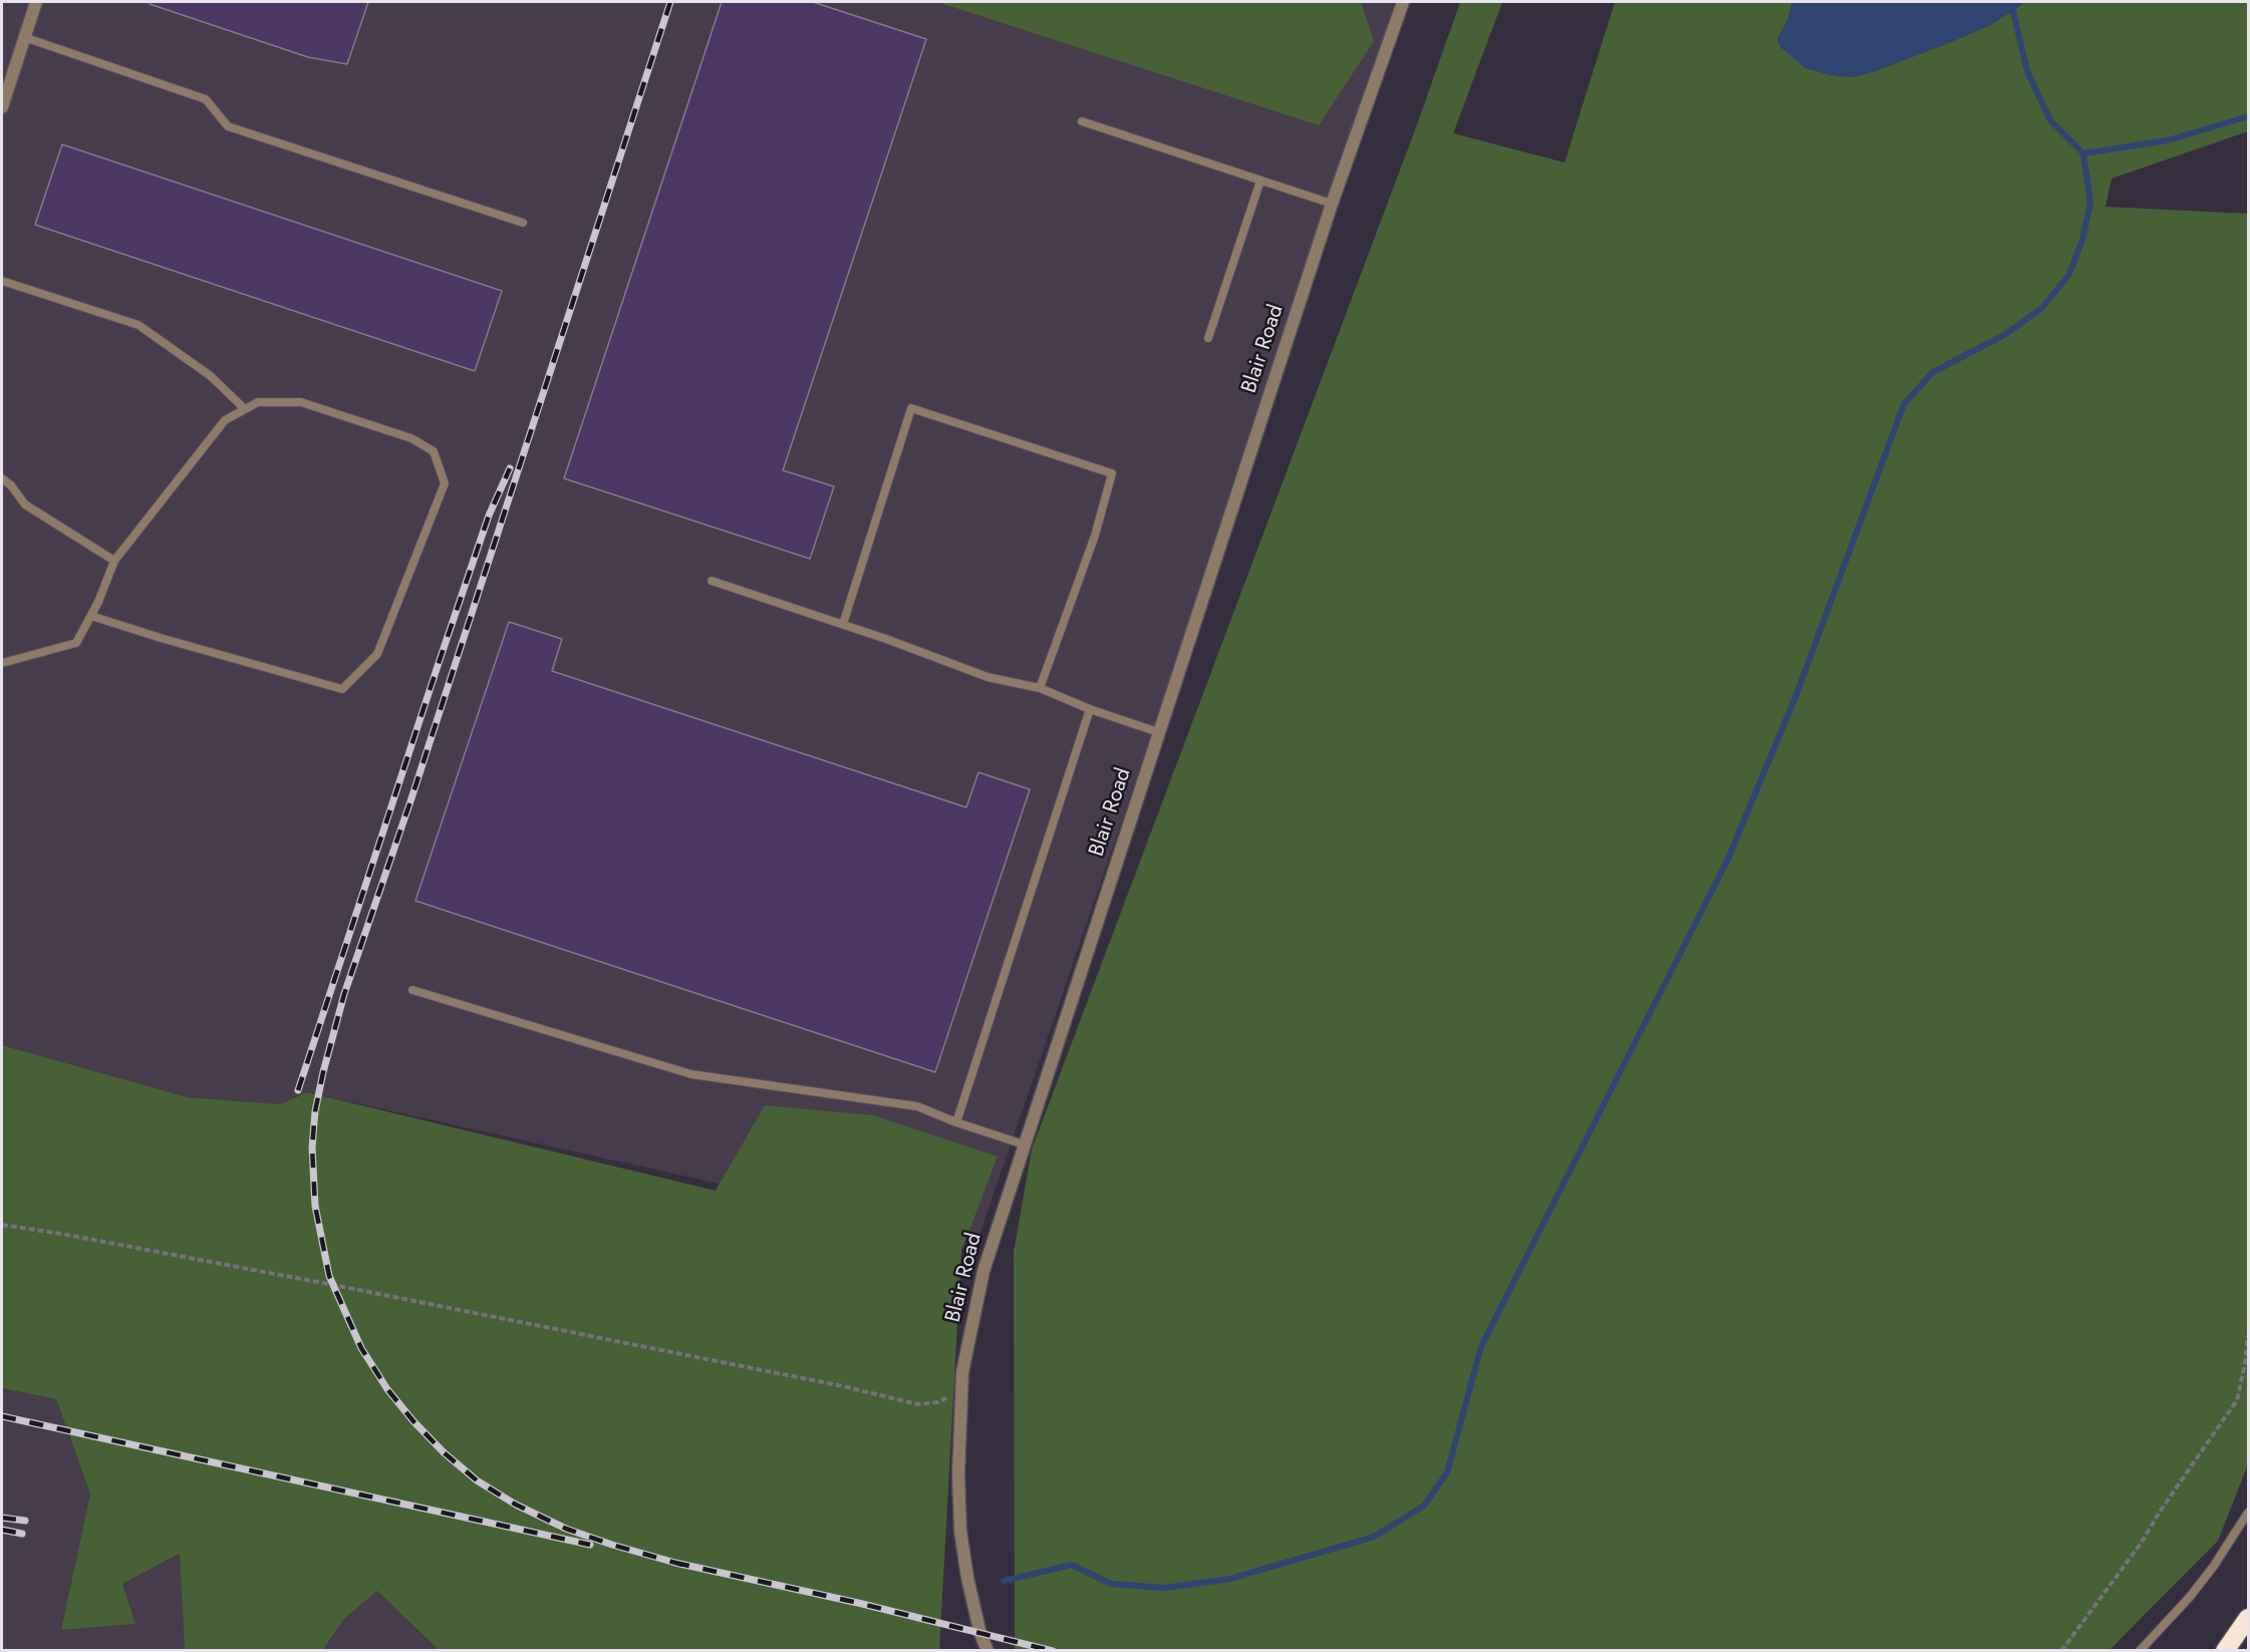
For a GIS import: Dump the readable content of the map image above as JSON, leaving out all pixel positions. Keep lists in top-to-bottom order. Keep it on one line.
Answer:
{"streets":{"street":["Blair Road"]}}
